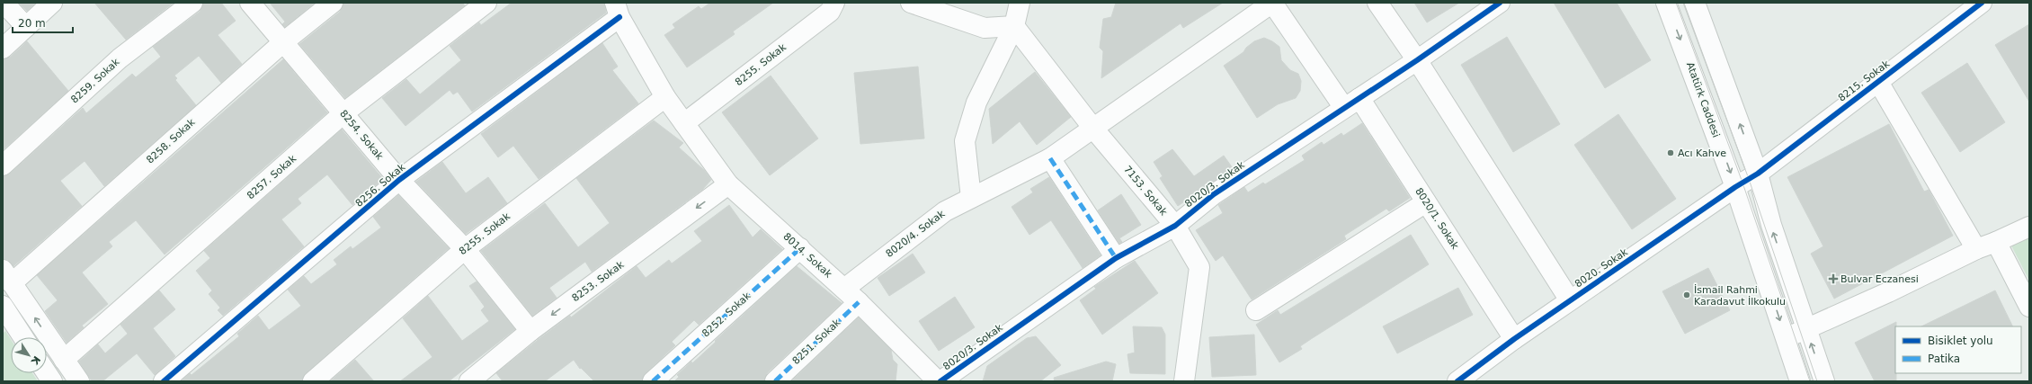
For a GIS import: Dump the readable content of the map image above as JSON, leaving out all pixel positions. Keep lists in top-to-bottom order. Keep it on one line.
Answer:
{"streets":{"street":["8255. Sokak","8259. Sokak","8215. Sokak","Atatürk Caddesi","8254. Sokak","8258. Sokak","8257. Sokak","8020/3. Sokak","8256. Sokak","7153. Sokak","8020/1. Sokak","8020/4. Sokak","8014. Sokak","8020. Sokak","8253. Sokak","8252. Sokak","8251. Sokak"]},"crossings":[["8255. Sokak","8254. Sokak"],["8255. Sokak","8014. Sokak"],["8215. Sokak","8020. Sokak"],["Atatürk Caddesi","8020. Sokak"],["8254. Sokak","8258. Sokak"],["8254. Sokak","8257. Sokak"],["8254. Sokak","8256. Sokak"],["8254. Sokak","8253. Sokak"],["8020/3. Sokak","7153. Sokak"],["8020/3. Sokak","8020/1. Sokak"],["8256. Sokak","8014. Sokak"],["7153. Sokak","8020/4. Sokak"],["8020/1. Sokak","8020/4. Sokak"],["8020/1. Sokak","8020. Sokak"],["8020/4. Sokak","8014. Sokak"],["8014. Sokak","8253. Sokak"],["8014. Sokak","8252. Sokak"],["8014. Sokak","8251. Sokak"]],"one_way":["8253. Sokak"],"places":{"other":["Acı Kahve","İsmail Rahmi Karadavut İlkokulu"],"health":["Bulvar Eczanesi"]},"legend":["Bisiklet yolu","Patika"],"scale_bar":"20 m","north":"bottom right"}
